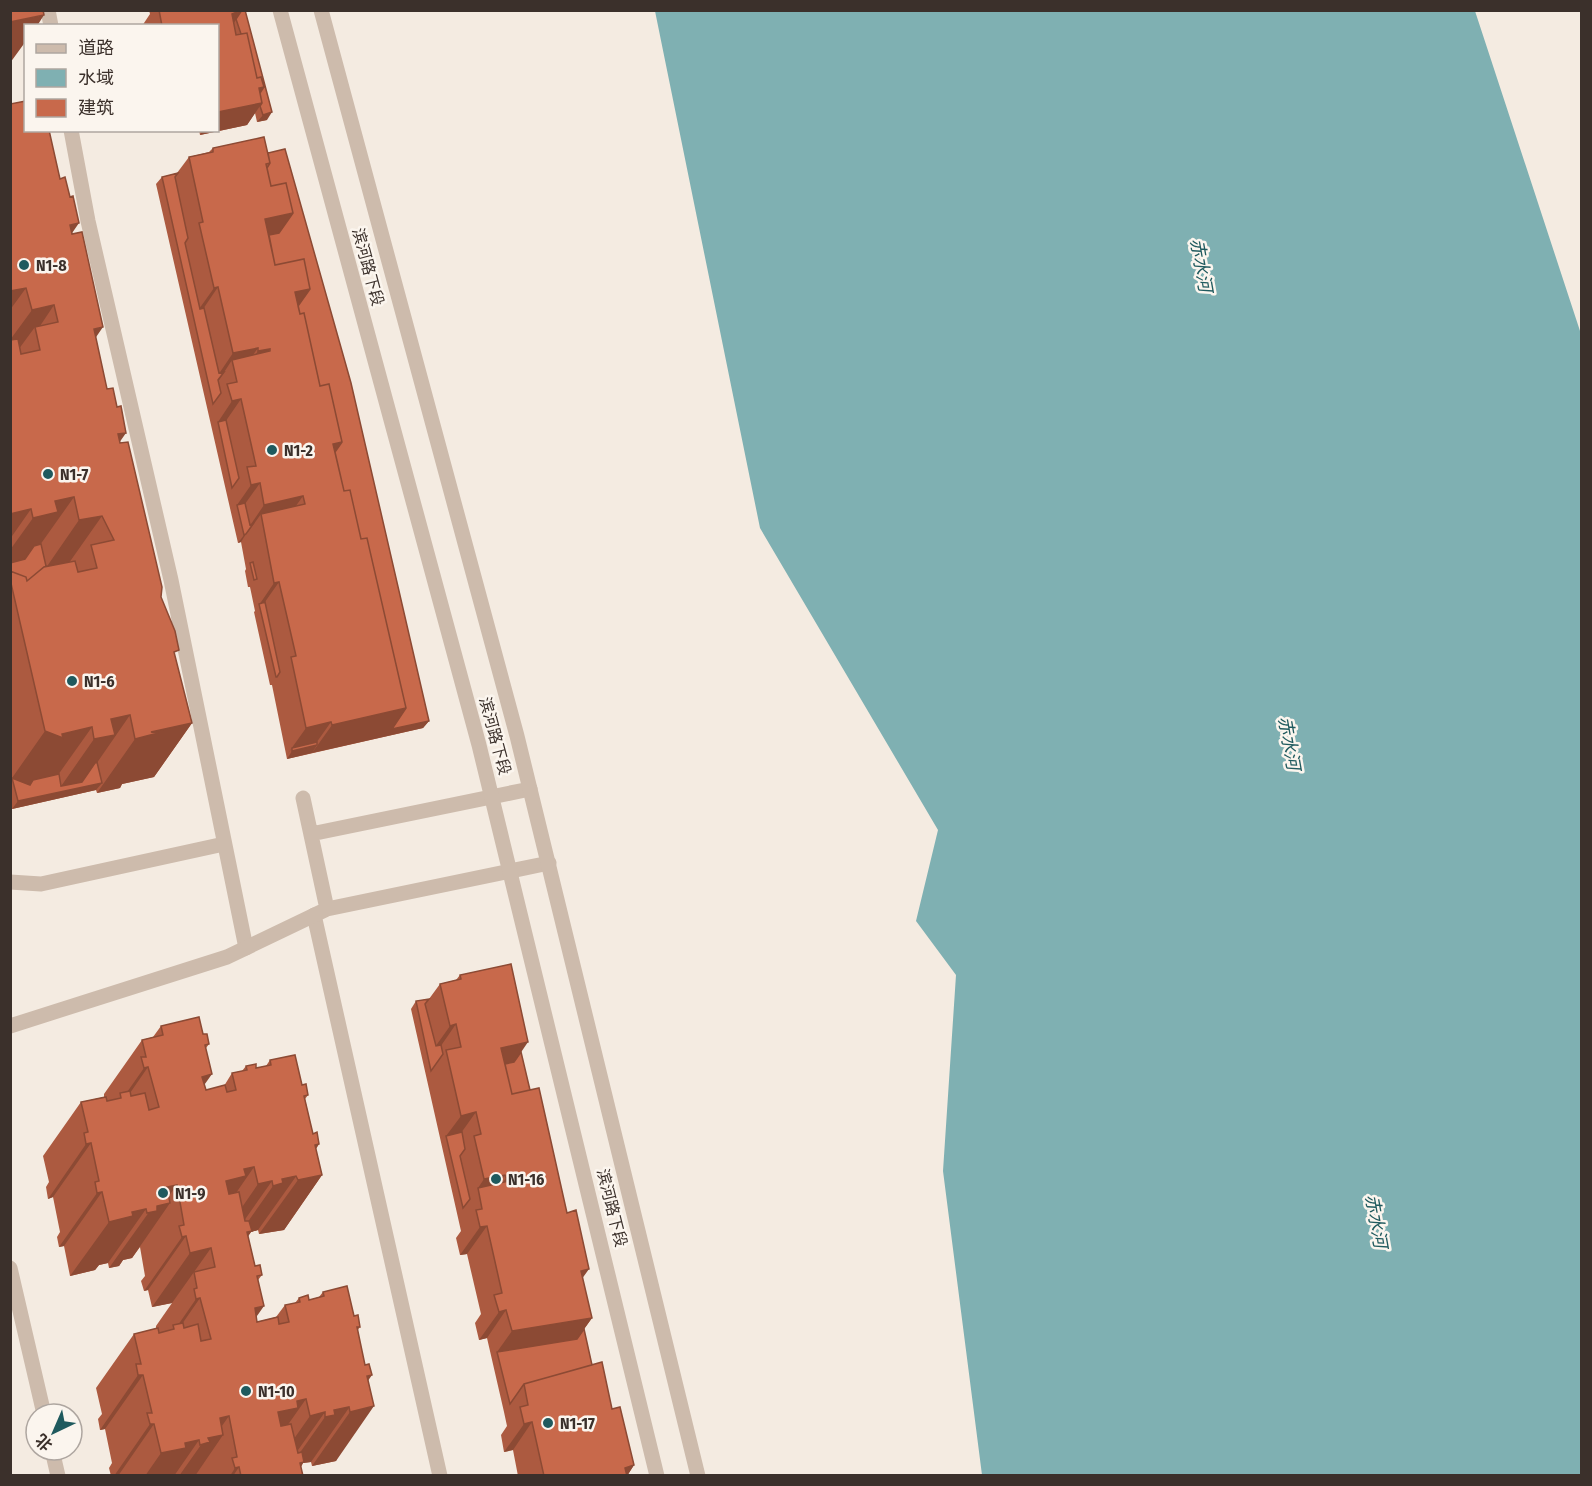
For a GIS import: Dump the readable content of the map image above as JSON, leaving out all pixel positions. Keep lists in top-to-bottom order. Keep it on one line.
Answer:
{"streets":{"street":["滨河路下段"]},"water":["赤水河"],"places":["N1-8","N1-2","N1-7","N1-6","N1-16","N1-9","N1-10","N1-17"],"legend":["道路","水域","建筑"],"north":"bottom left"}
